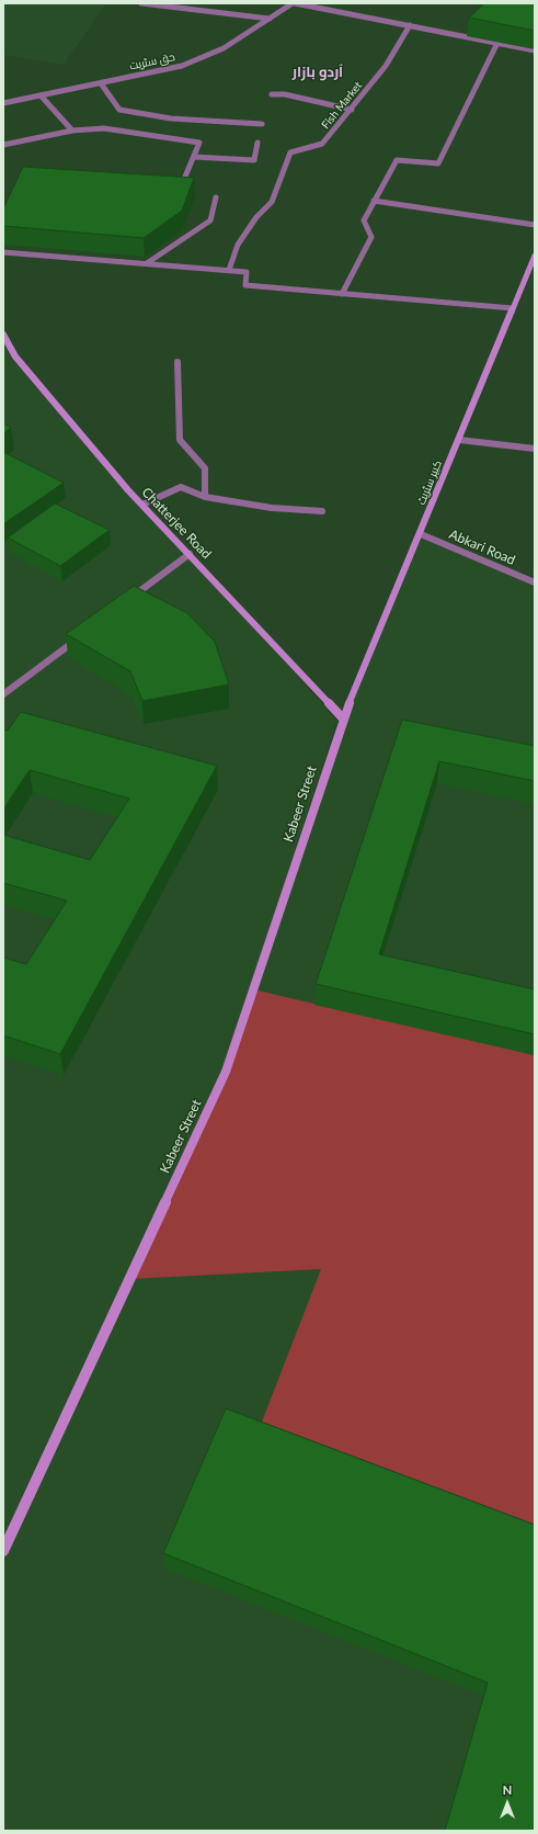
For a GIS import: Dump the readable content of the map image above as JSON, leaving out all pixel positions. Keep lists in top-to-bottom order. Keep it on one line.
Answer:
{"streets":{"street":["حق سٹریت","Fish Market","کبیر سٹریٹ","Chatterjee Road","Abkari Road","Kabeer Street"]},"crossings":[["کبیر سٹریٹ","Chatterjee Road"],["کبیر سٹریٹ","Abkari Road"],["کبیر سٹریٹ","Kabeer Street"],["Chatterjee Road","Kabeer Street"]],"districts":["اُردو بازار"],"north":"top"}
